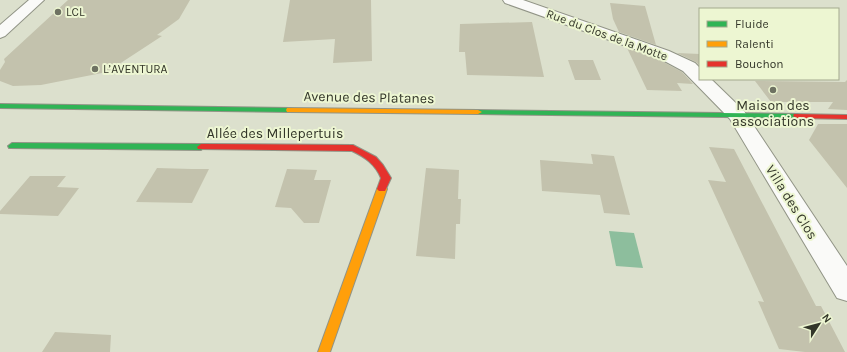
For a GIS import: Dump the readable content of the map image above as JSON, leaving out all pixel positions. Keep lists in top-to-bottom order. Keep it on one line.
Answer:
{"streets":{"street":["Rue du Clos de la Motte","Avenue des Platanes","Allée des Millepertuis","Villa des Clos"]},"crossings":[["Rue du Clos de la Motte","Avenue des Platanes"],["Rue du Clos de la Motte","Villa des Clos"],["Avenue des Platanes","Villa des Clos"]],"places":["LCL","L’AVENTURA","Maison des associations"],"legend":["Fluide","Ralenti","Bouchon"],"north":"top right"}
